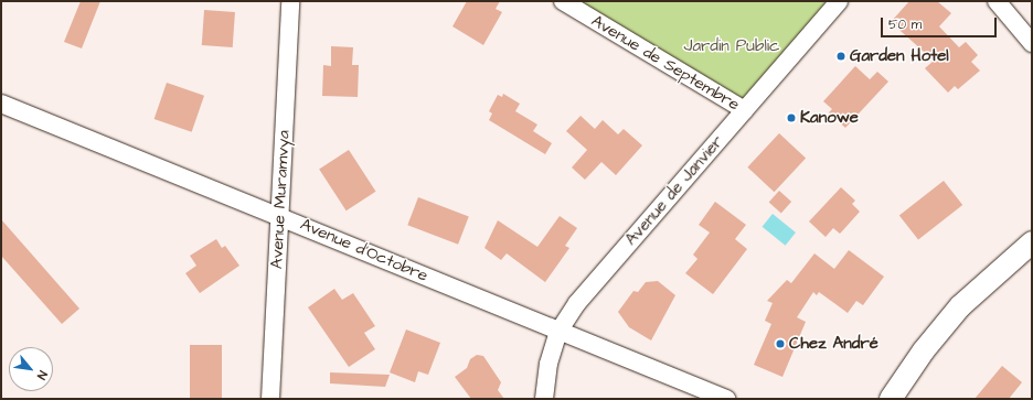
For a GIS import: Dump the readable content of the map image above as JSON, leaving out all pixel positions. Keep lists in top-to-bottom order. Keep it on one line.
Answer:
{"streets":{"street":["Avenue de Septembre","Avenue de Janvier","Avenue Muramvya","Avenue d'Octobre"]},"crossings":[["Avenue de Septembre","Avenue de Janvier"],["Avenue de Janvier","Avenue d'Octobre"],["Avenue Muramvya","Avenue d'Octobre"]],"parks":["Jardin Public"],"places":["Garden Hotel","Kanowe","Chez André"],"scale_bar":"50 m","north":"bottom right"}
